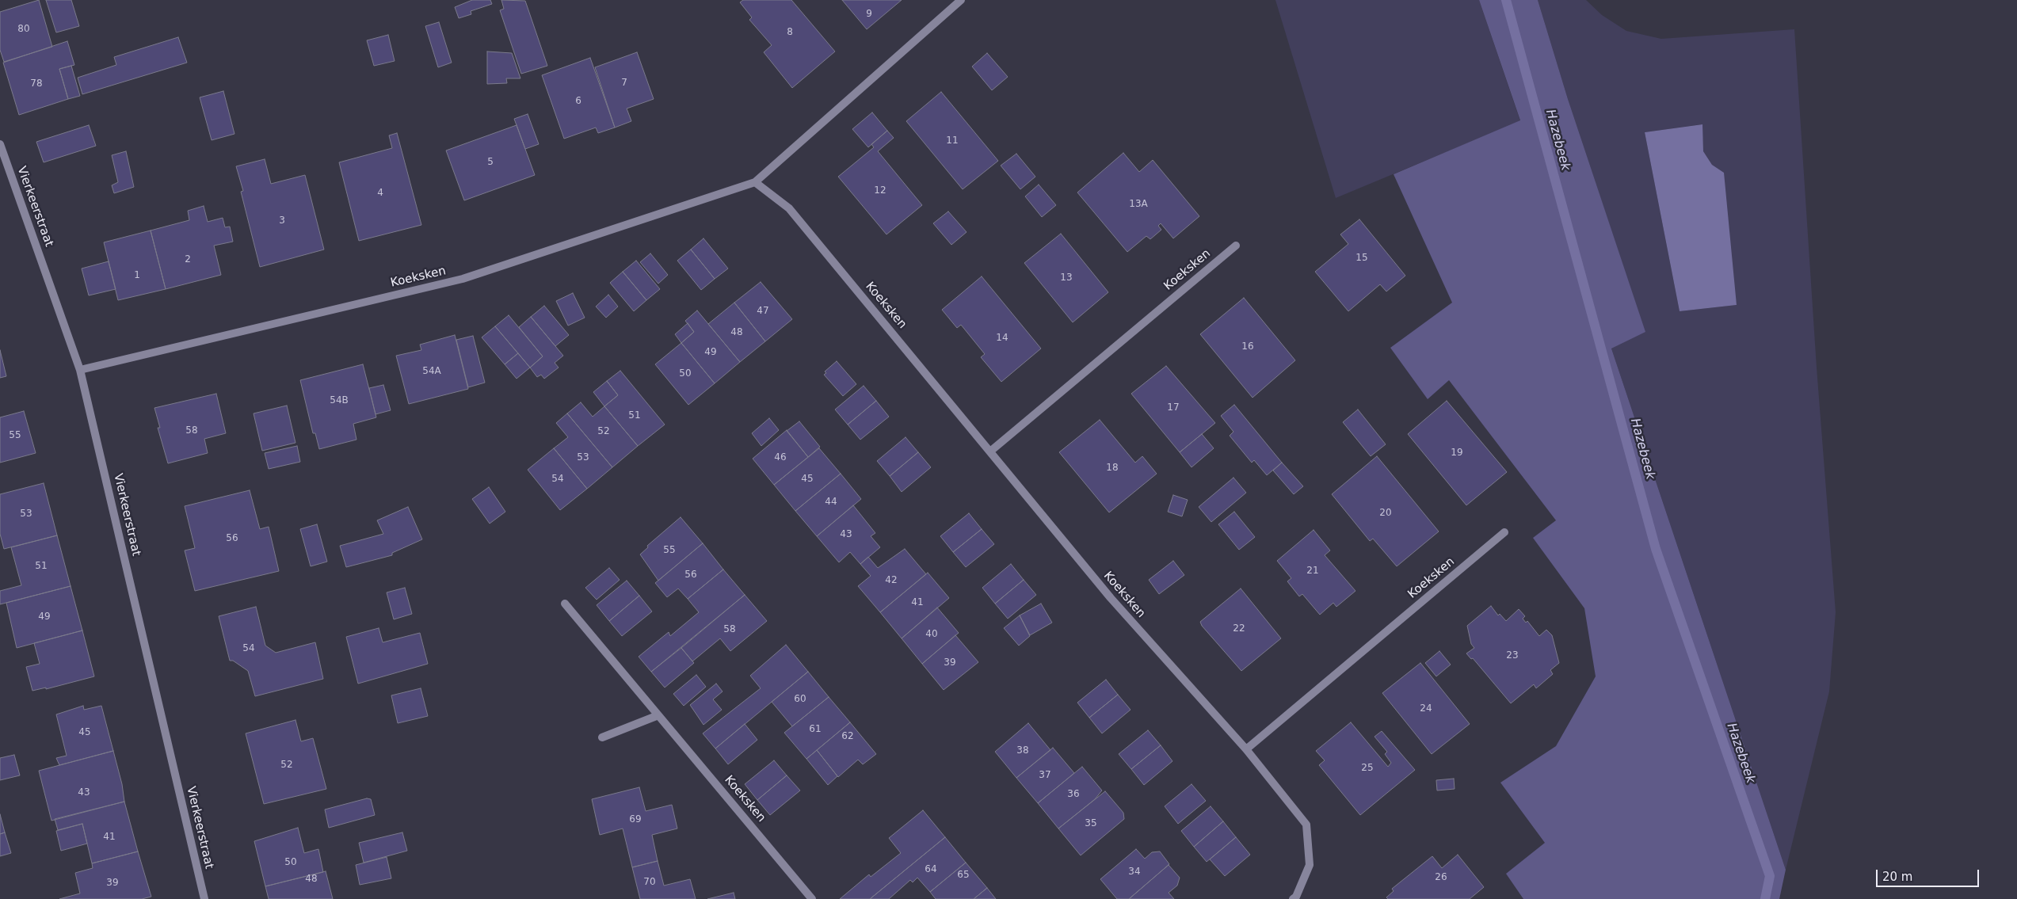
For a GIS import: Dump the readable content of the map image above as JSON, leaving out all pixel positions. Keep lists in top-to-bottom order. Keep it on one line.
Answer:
{"streets":{"street":["Vierkeerstraat","Koeksken"]},"crossings":[["Vierkeerstraat","Koeksken"]],"water":["Hazebeek"],"house_numbers":["9","80","8","7","78","6","11","5","12","4","13A","3","15","2","1","13","47","48","14","16","49","54A","50","54B","17","51","58","52","55","19","53","46","18","54","45","44","20","53","43","56","55","51","21","56","42","41","49","22","58","40","54","23","39","60","24","61","45","62","38","52","25","37","43","36","69","35","41","50","64","34","65","26","48","70","39"],"scale_bar":"20 m"}
